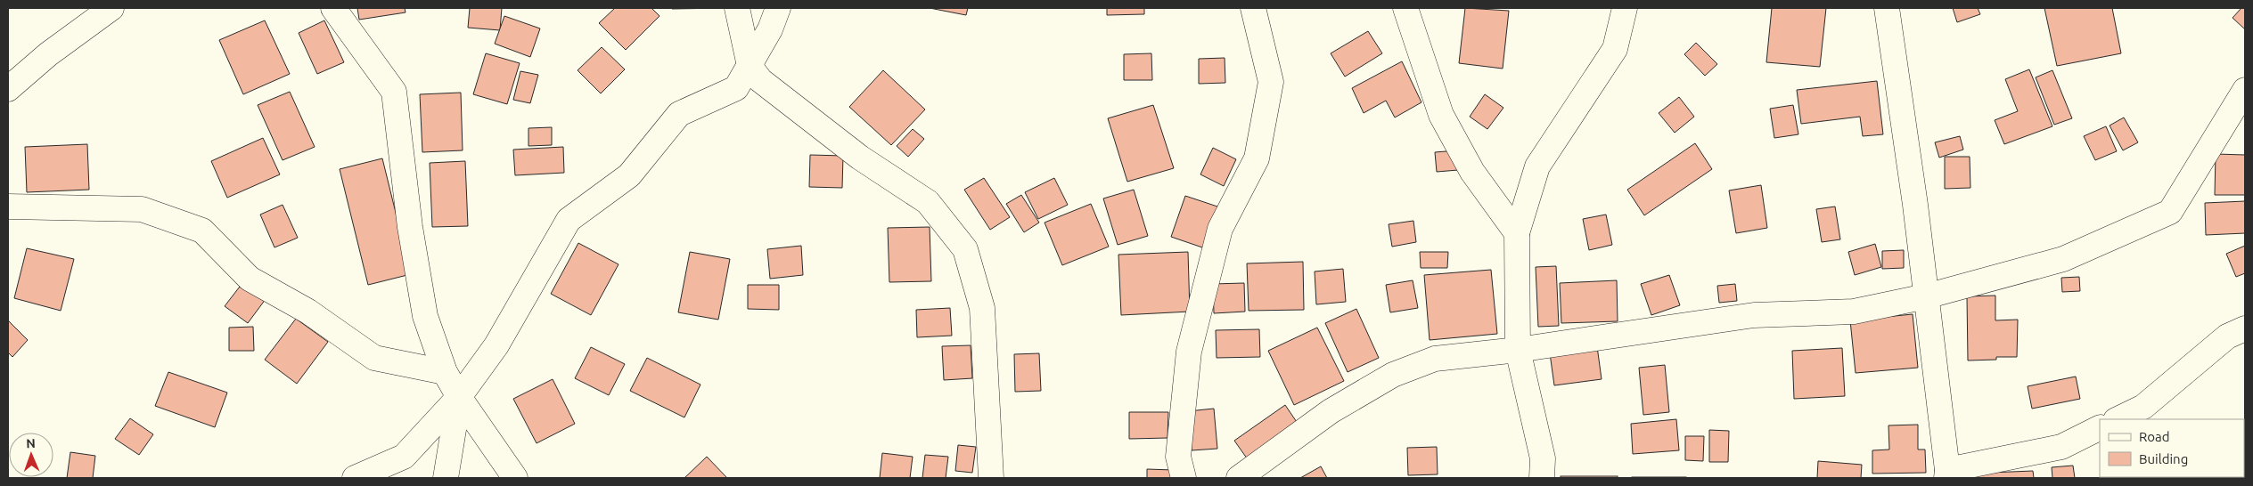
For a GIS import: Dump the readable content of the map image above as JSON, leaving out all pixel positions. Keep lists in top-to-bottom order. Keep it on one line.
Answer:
{"legend":["Road","Building"],"north":"top"}
